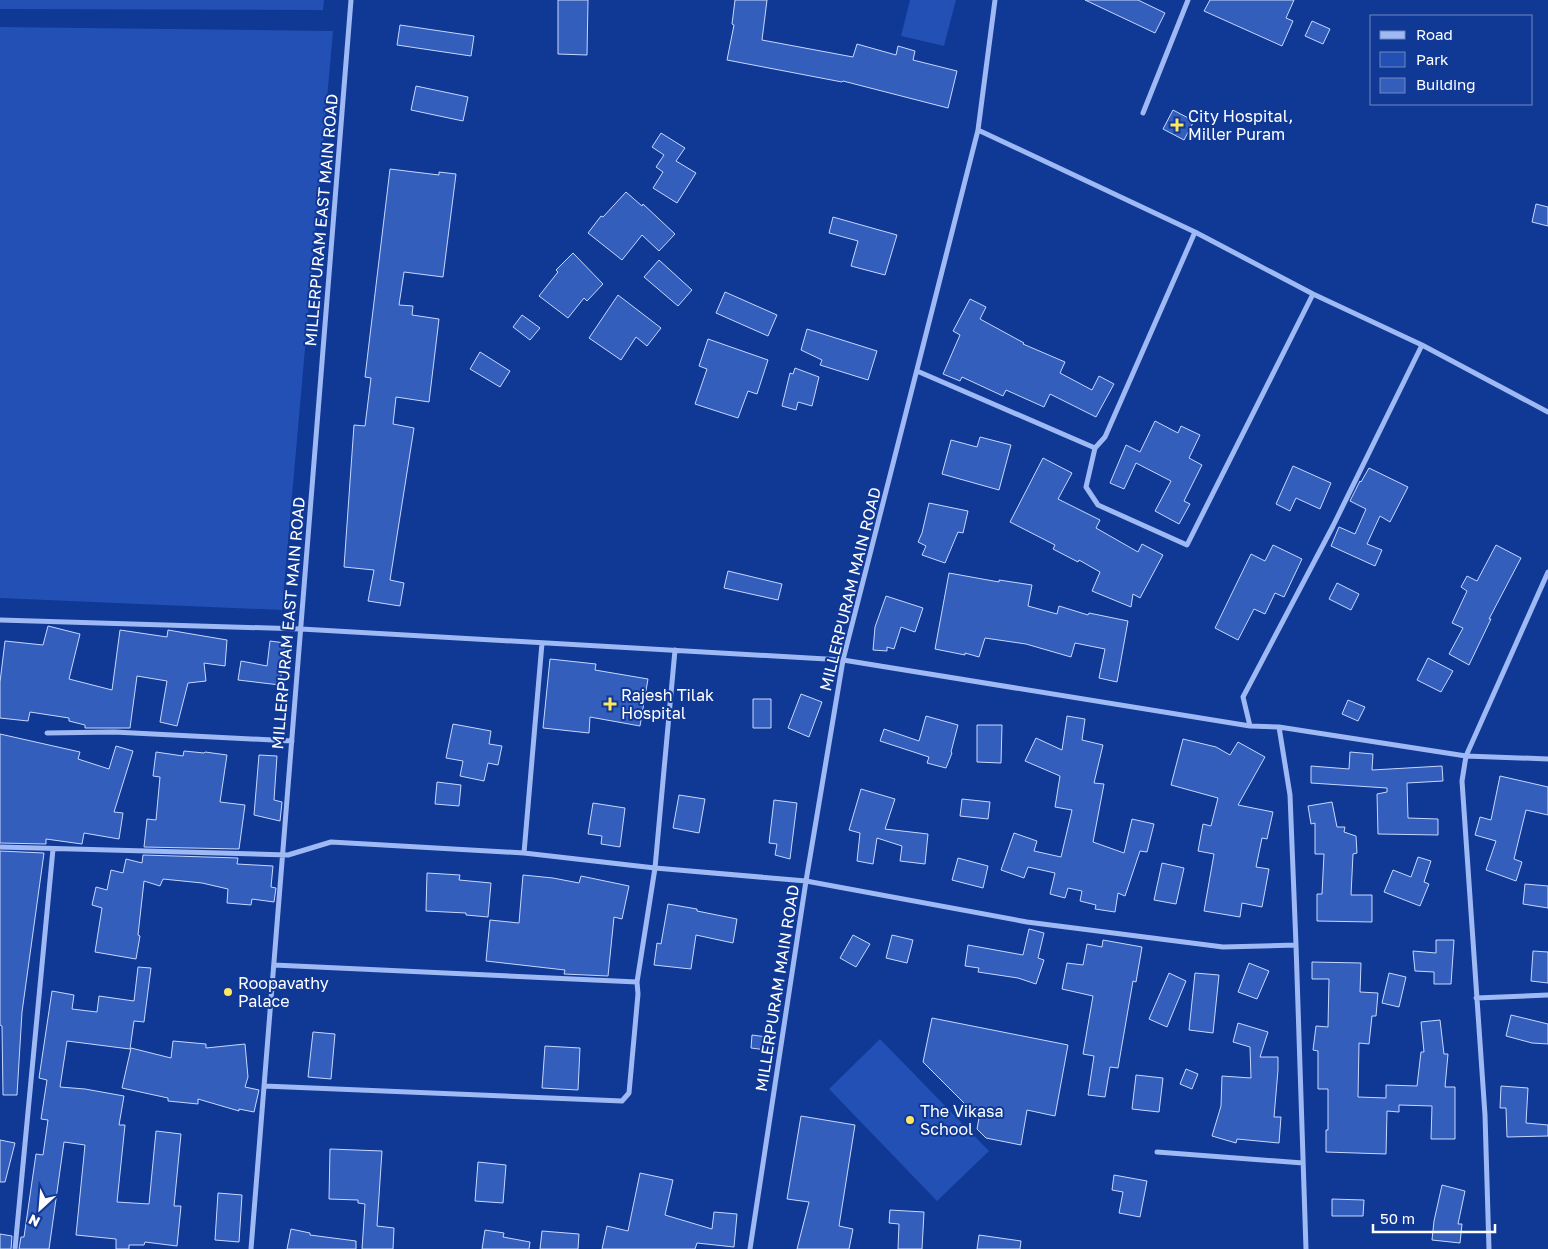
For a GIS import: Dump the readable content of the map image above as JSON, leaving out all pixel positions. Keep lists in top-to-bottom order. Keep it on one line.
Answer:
{"streets":{"street":["MILLERPURAM EAST MAIN ROAD","MILLERPURAM MAIN ROAD"]},"places":{"health":["City Hospital, Miller Puram","Rajesh Tilak Hospital"],"other":["Roopavathy Palace","The Vikasa School"]},"legend":["Road","Park","Building"],"scale_bar":"50 m","north":"bottom left"}
